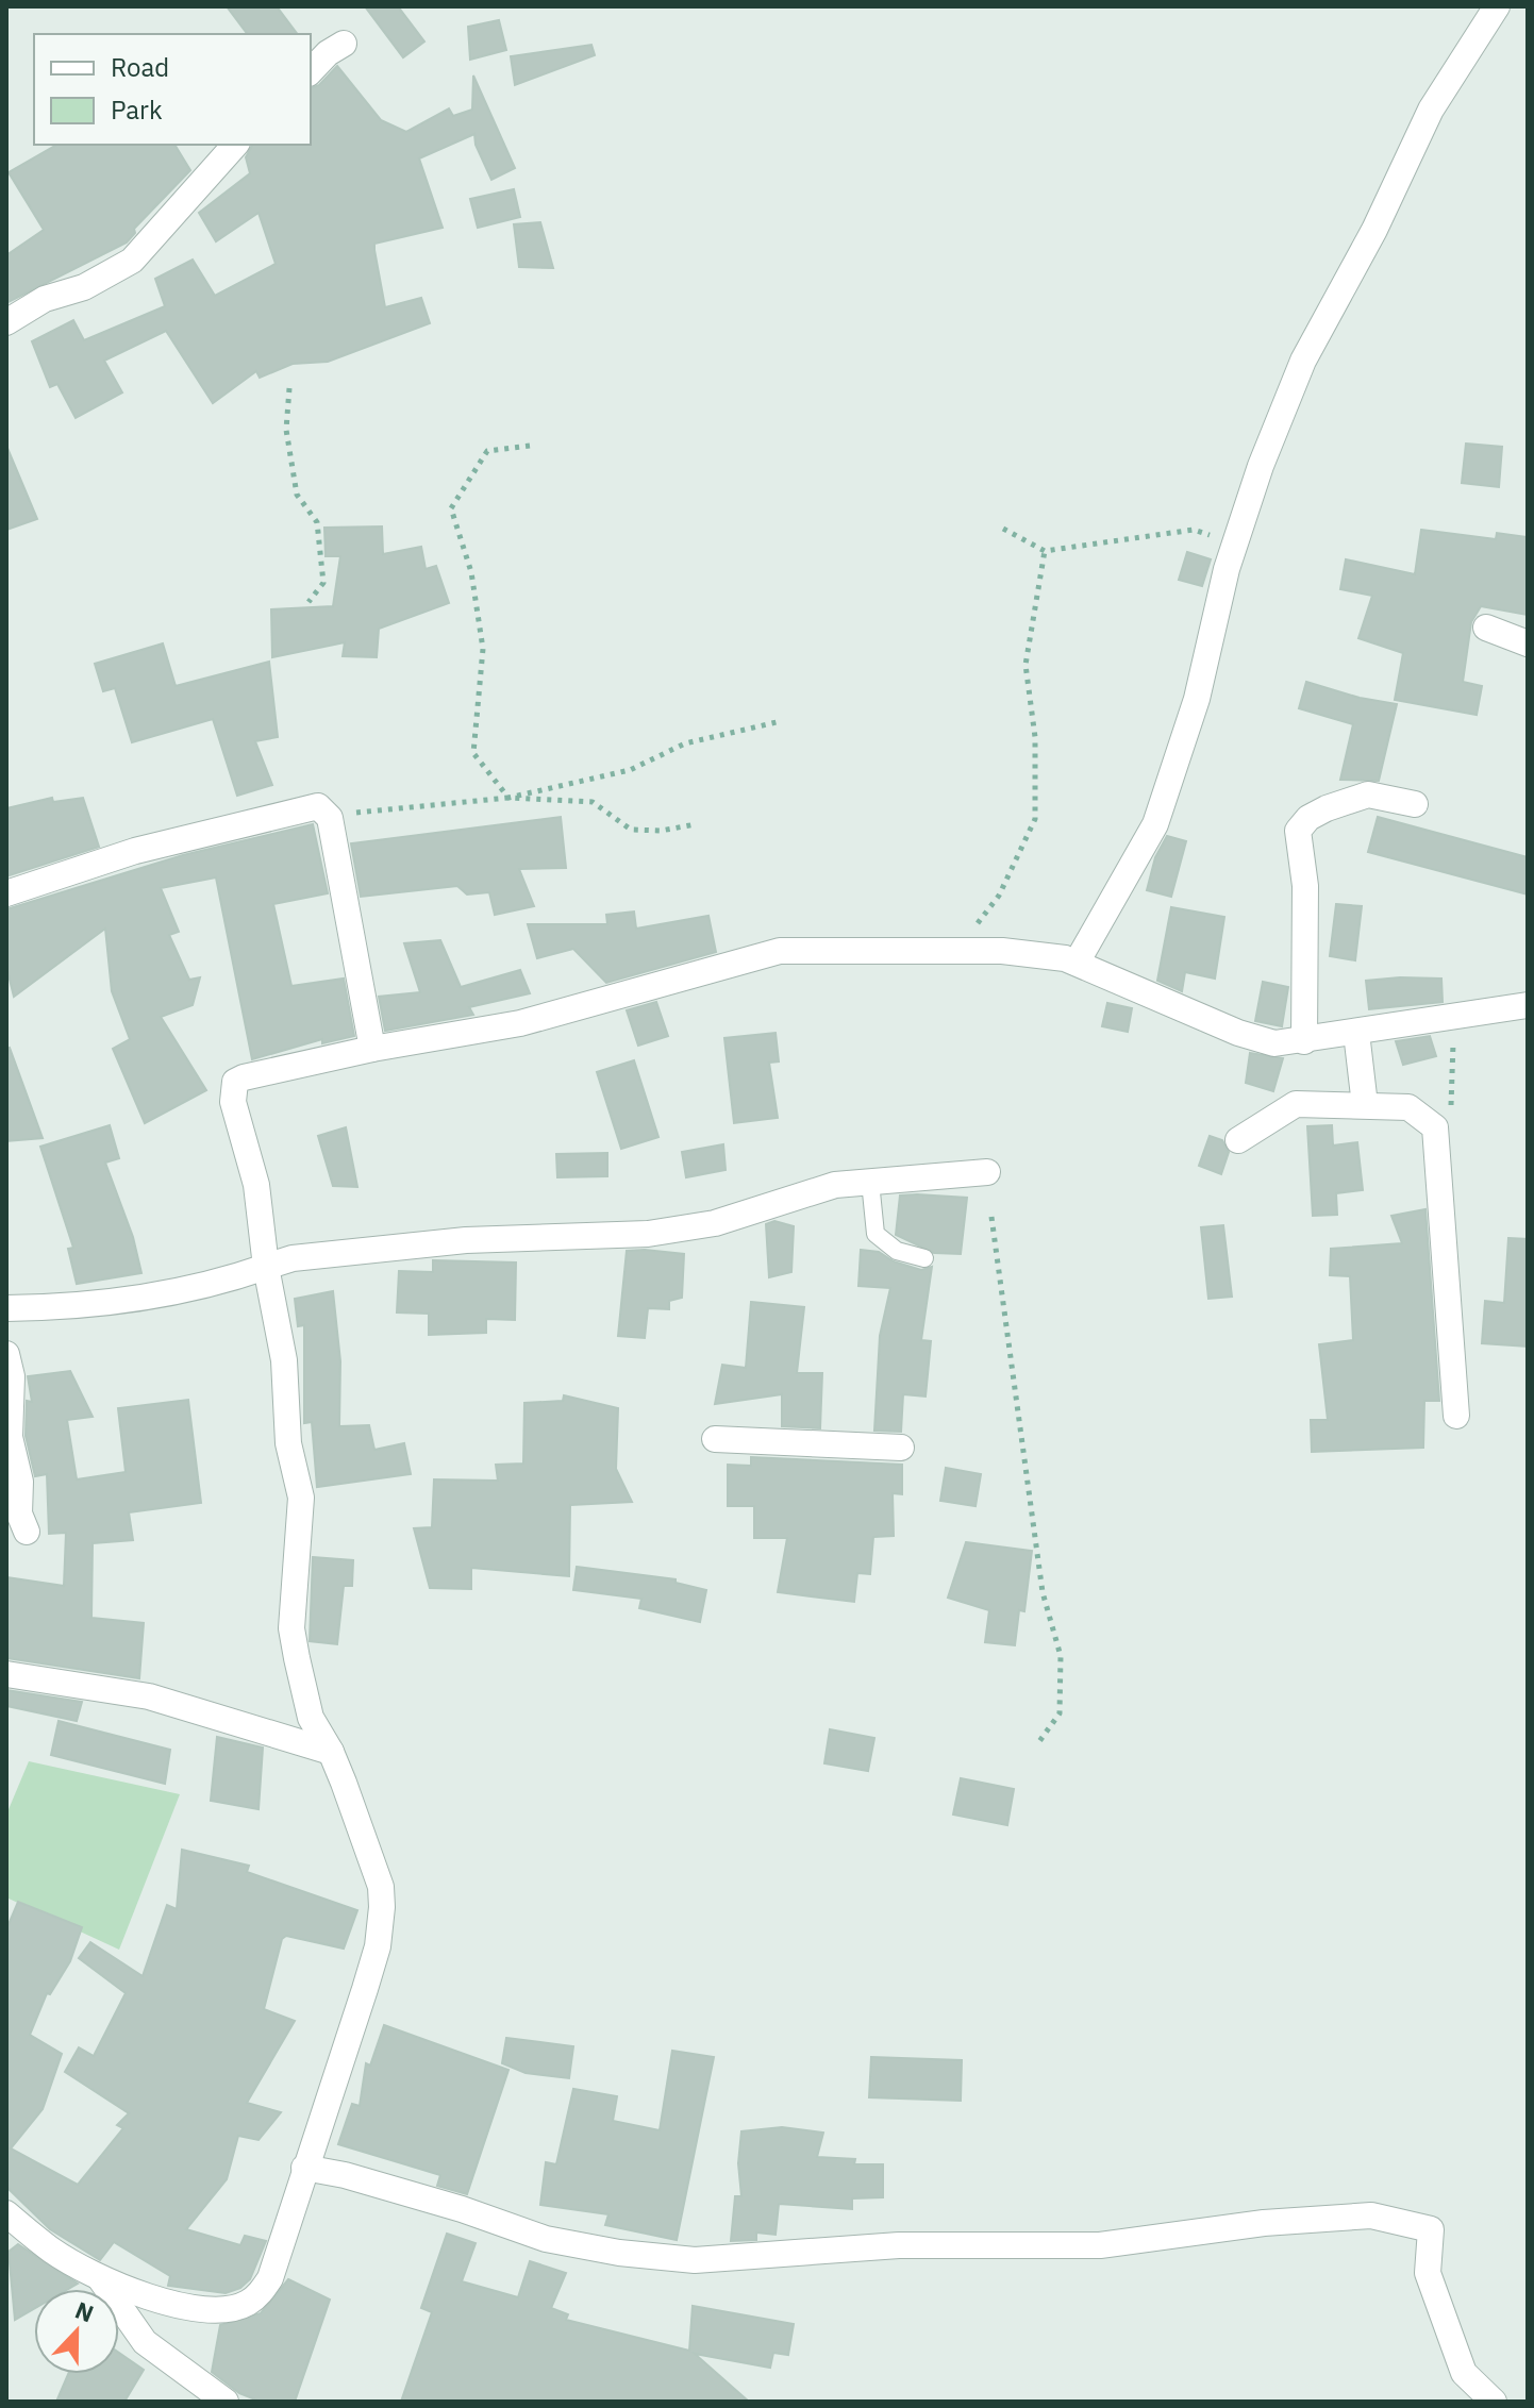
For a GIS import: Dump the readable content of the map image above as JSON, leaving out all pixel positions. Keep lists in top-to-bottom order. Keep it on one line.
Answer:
{"legend":["Road","Park"],"north":"top"}
